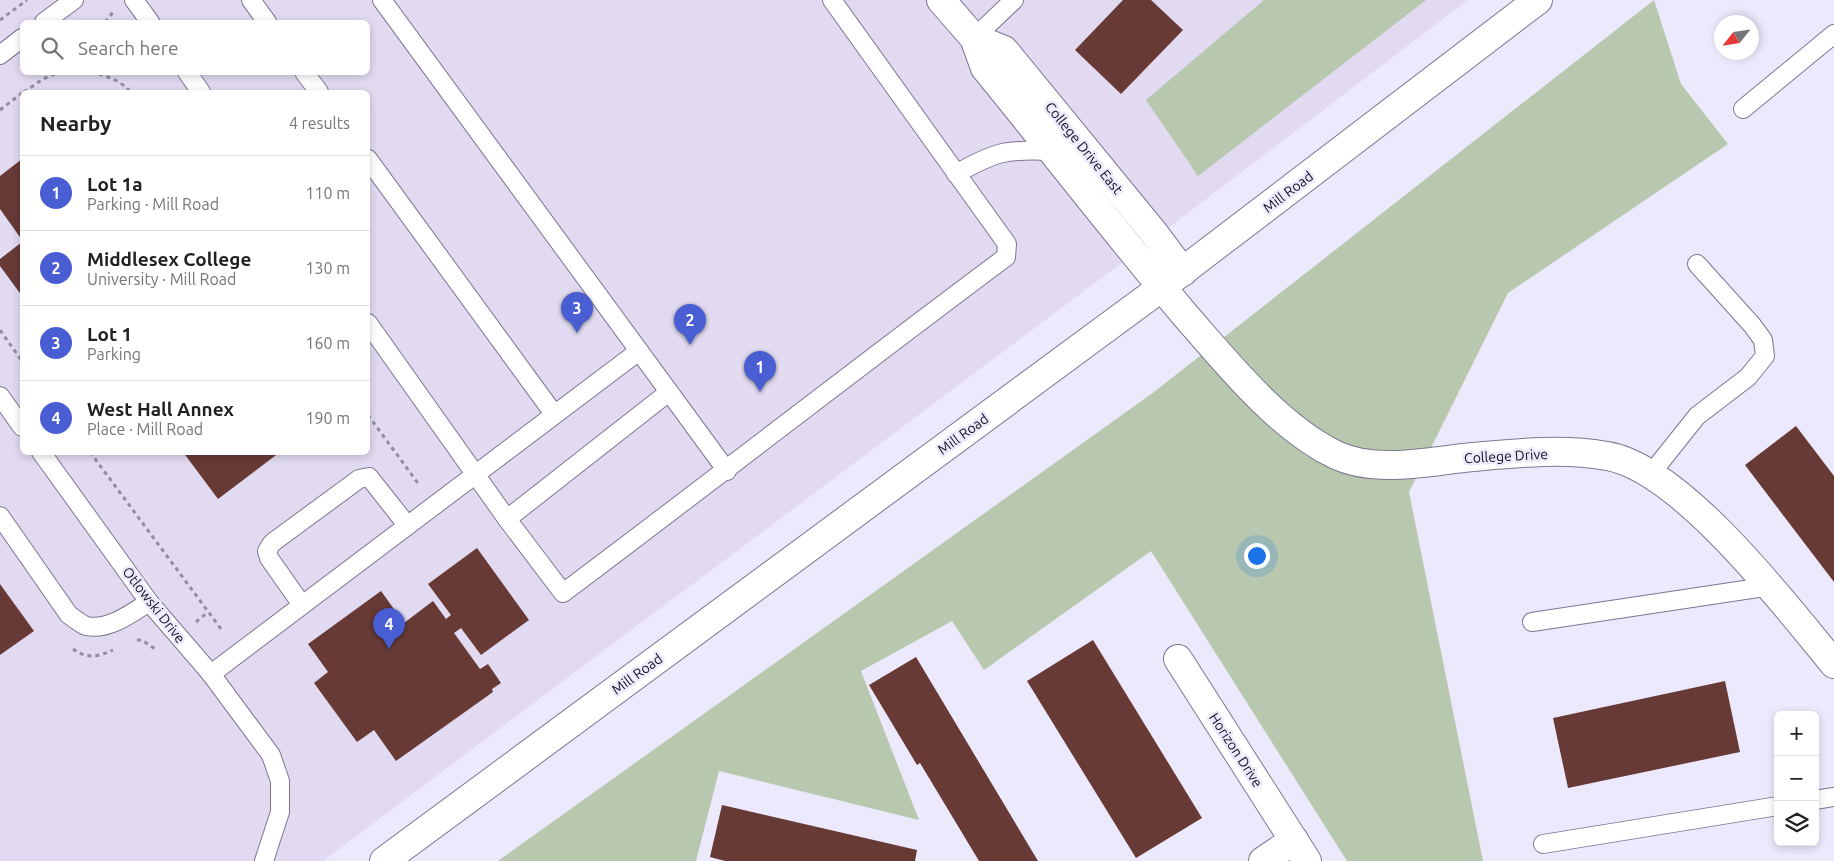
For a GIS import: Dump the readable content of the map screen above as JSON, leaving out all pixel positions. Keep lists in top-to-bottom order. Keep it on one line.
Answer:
{"streets":{"street":["College Drive East","Mill Road","College Drive","Horizon Drive"],"lane":["Otlowski Drive"]},"crossings":[["College Drive East","Mill Road"],["College Drive East","College Drive"],["Mill Road","College Drive"]],"north":"bottom left","page":{"search":"Search here","heading":["Nearby","4 results"],"list":[{"mark":"1","name":"Lot 1a","note":"Parking · Mill Road","value":"110 m"},{"mark":"2","name":"Middlesex College","note":"University · Mill Road","value":"130 m"},{"mark":"3","name":"Lot 1","note":"Parking","value":"160 m"},{"mark":"4","name":"West Hall Annex","note":"Place · Mill Road","value":"190 m"}],"pins":["3","2","1","4"],"map_buttons":["+","−"]}}
